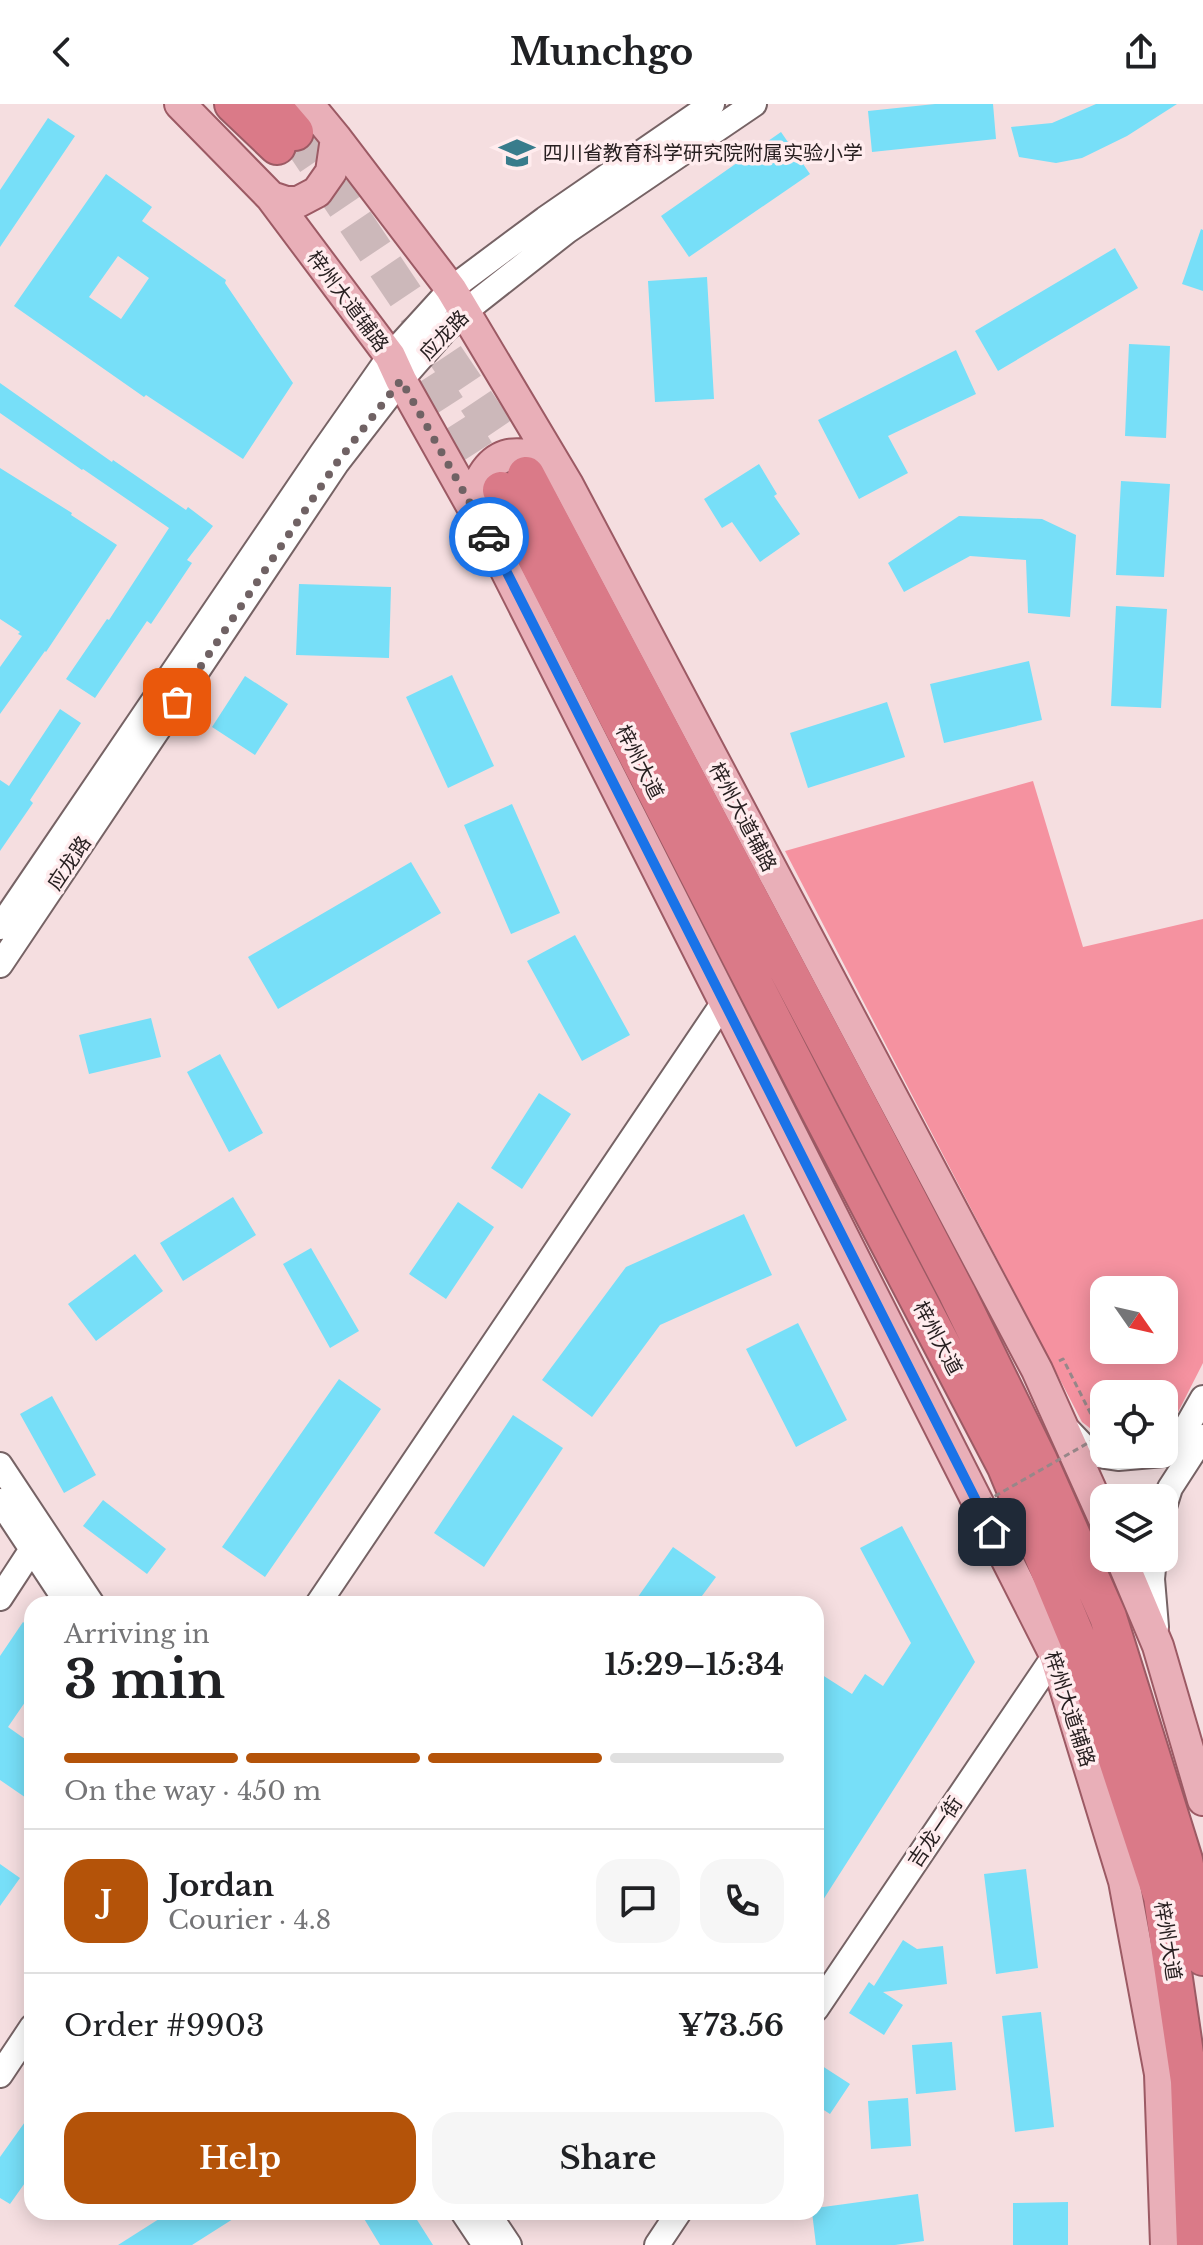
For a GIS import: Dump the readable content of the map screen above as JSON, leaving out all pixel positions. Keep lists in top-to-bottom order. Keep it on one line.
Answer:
{"streets":{"highway":["梓州大道"],"main road":["梓州大道辅路"],"street":["应龙路","吉龙一街"]},"crossings":[["梓州大道辅路","应龙路"],["梓州大道辅路","梓州大道"],["梓州大道辅路","吉龙一街"]],"places":{"school or university":["四川省教育科学研究院附属实验小学"]},"north":"bottom right","page":{"header":"Munchgo","heading":["3 min","Arriving in","15:29–15:34"],"panel":["Jordan","Courier · 4.8","Order #9903","¥73.56"],"bar":"On the way · 450 m","round":"J","buttons":["Help","Share"]}}
